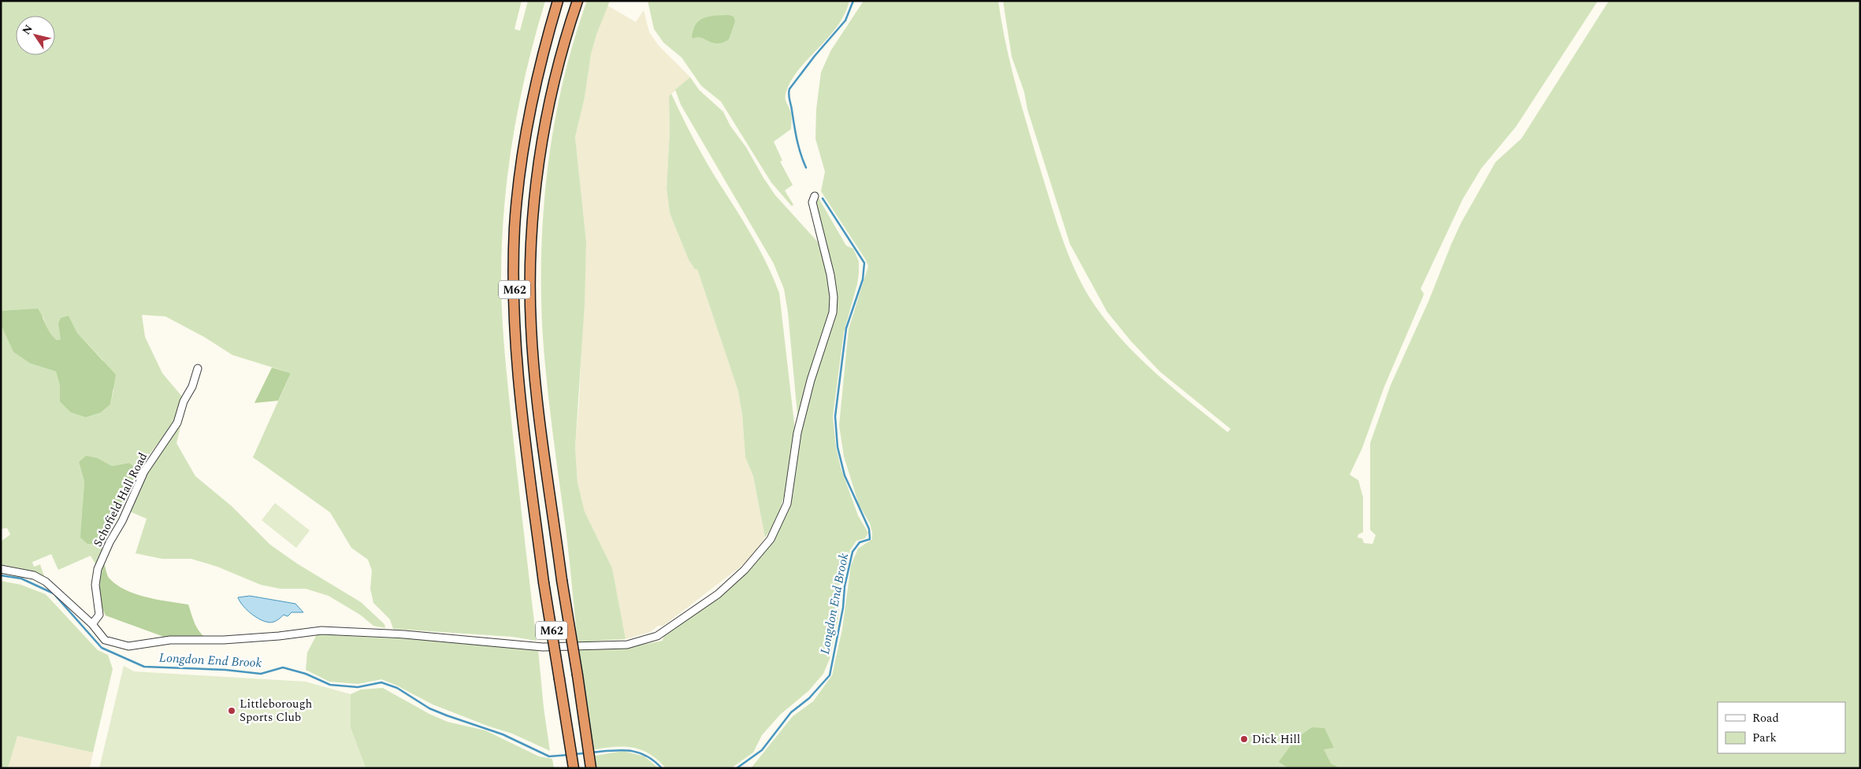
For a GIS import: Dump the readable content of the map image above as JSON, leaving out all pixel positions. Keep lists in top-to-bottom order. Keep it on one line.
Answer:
{"streets":{"highway":["M62"],"street":["Schofield Hall Road"]},"water":["Longdon End Brook"],"places":["Littleborough Sports Club","Dick Hill"],"legend":["Road","Park"],"north":"top left"}
